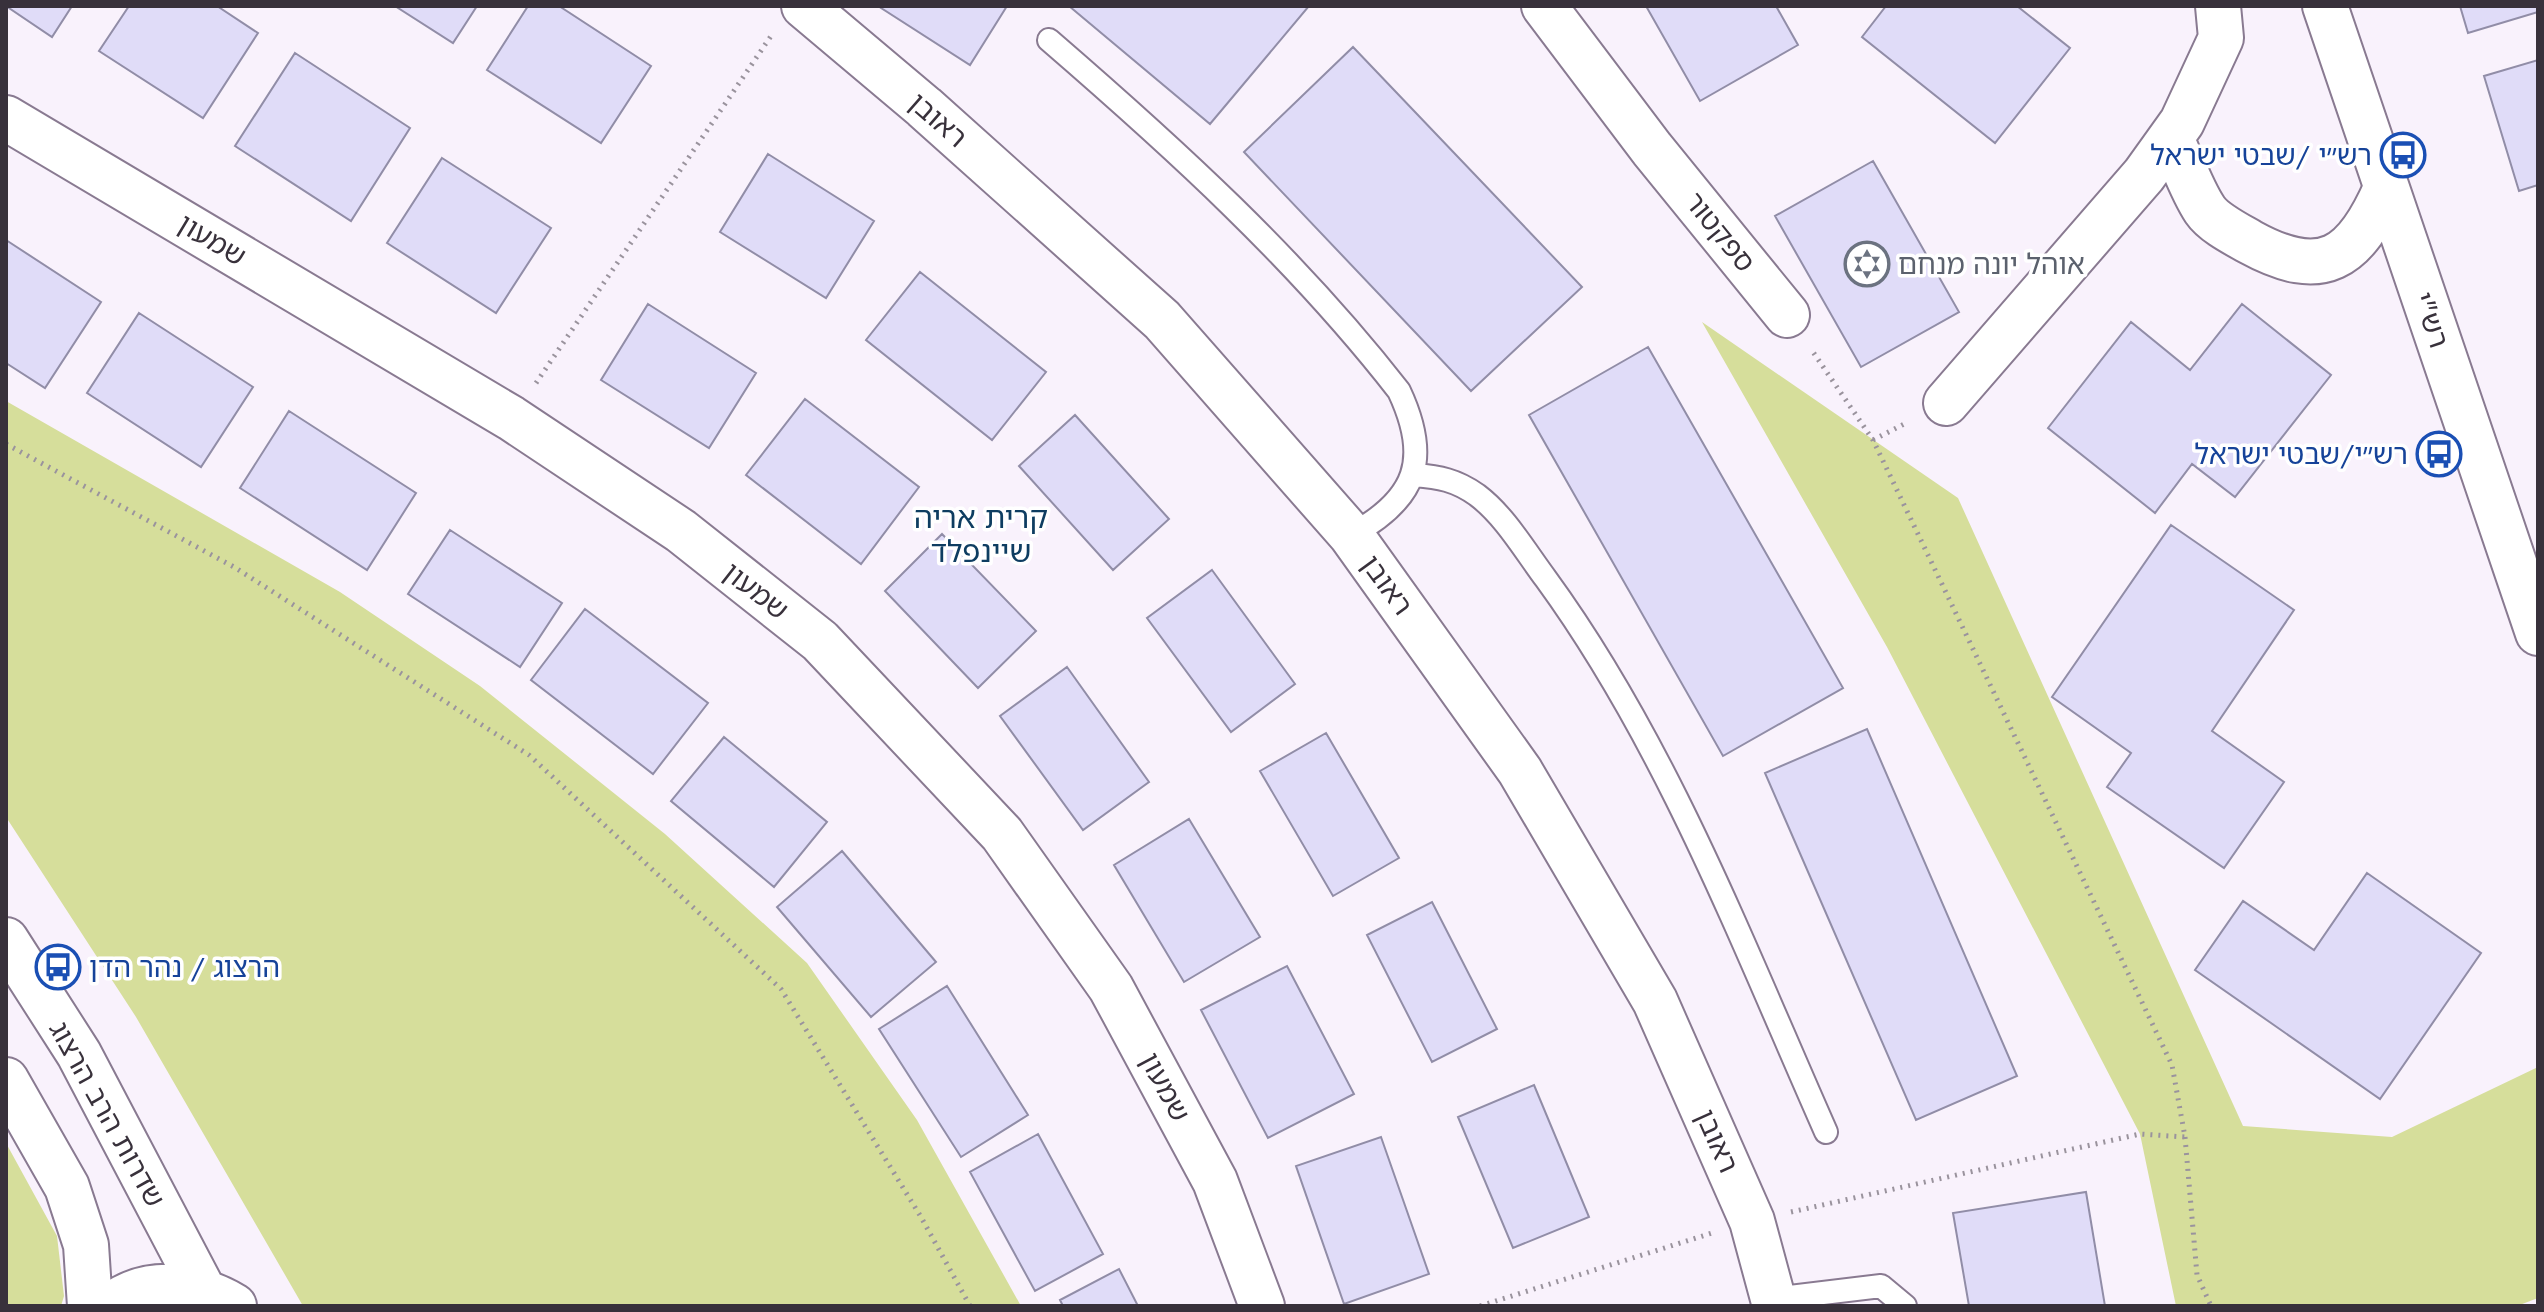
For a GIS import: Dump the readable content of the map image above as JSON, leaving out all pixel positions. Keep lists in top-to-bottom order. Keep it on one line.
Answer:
{"streets":{"street":["ראובן","ספקטור","שמעון","רש\"י","שדרות הרב הרצוג"]},"districts":["קרית אריה שיינפלד"],"places":{"bus stop":["רש״י /שבטי ישראל","רש״י/שבטי ישראל","הרצוג / נהר הדן"],"synagogue":["אוהל יונה מנחם"]}}
